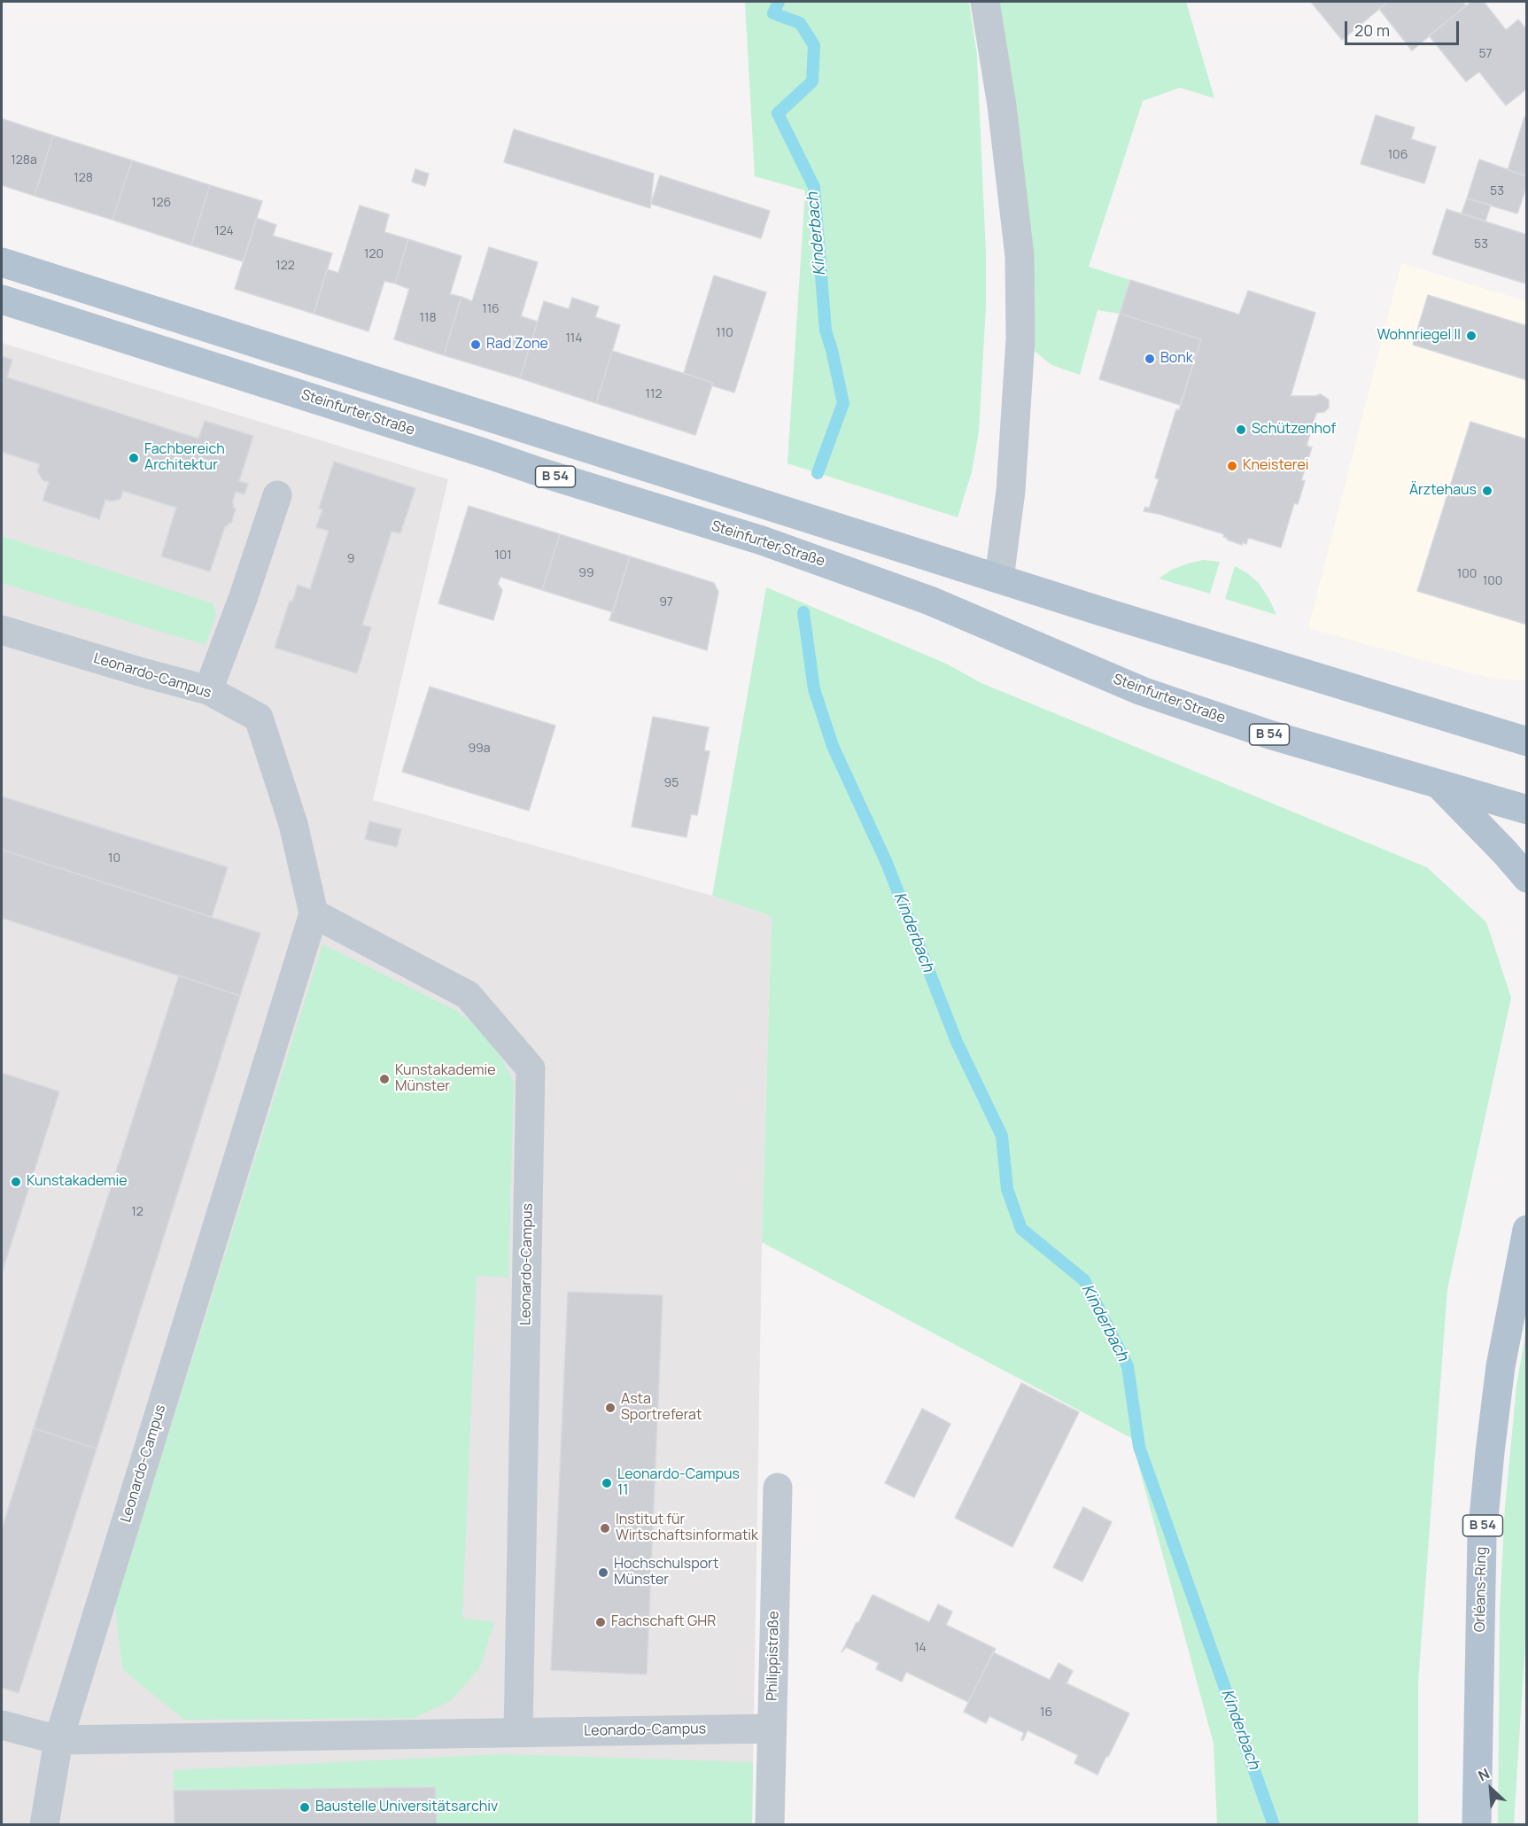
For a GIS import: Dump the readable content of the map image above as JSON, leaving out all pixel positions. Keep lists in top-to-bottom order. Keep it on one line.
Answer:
{"streets":{"main road":["Steinfurter Straße","B 54","Orléans-Ring"],"street":["Leonardo-Campus","Philippistraße"]},"crossings":[["Steinfurter Straße","B 54"],["Leonardo-Campus","Philippistraße"]],"water":["Kinderbach"],"places":["Wohnriegel II","Rad Zone","Bonk","Schützenhof","Fachbereich Architektur","Kneisterei","Ärztehaus","Kunstakademie Münster","Kunstakademie","Asta Sportreferat","Leonardo-Campus 11","Institut für Wirtschaftsinformatik","Hochschulsport Münster","Fachschaft GHR","Baustelle Universitätsarchiv"],"house_numbers":["57","106","128a","128","53","126","124","53","120","122","116","118","110","114","112","101","9","99","100","100","97","99a","95","10","12","14","16"],"scale_bar":"20 m","north":"top left"}
